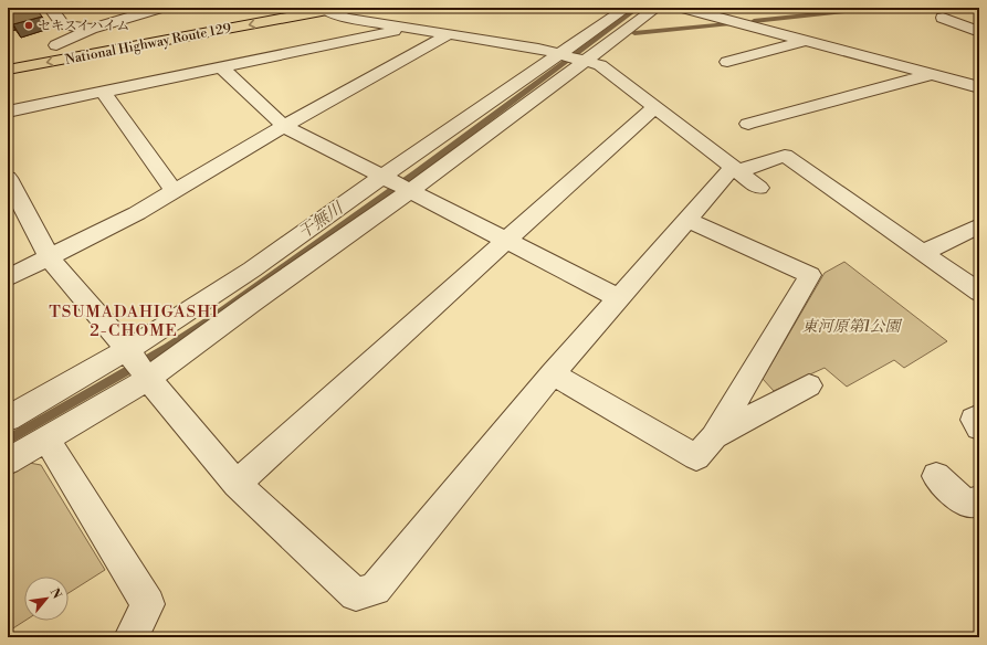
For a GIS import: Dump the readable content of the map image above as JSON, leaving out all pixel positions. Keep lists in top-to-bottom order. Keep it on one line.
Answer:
{"streets":{"highway":["National Highway Route 129"]},"districts":["TSUMADAHIGASHI 2-CHOME"],"water":["干無川"],"parks":["東河原第1公園"],"places":["セキスイハイム"],"north":"top right"}
